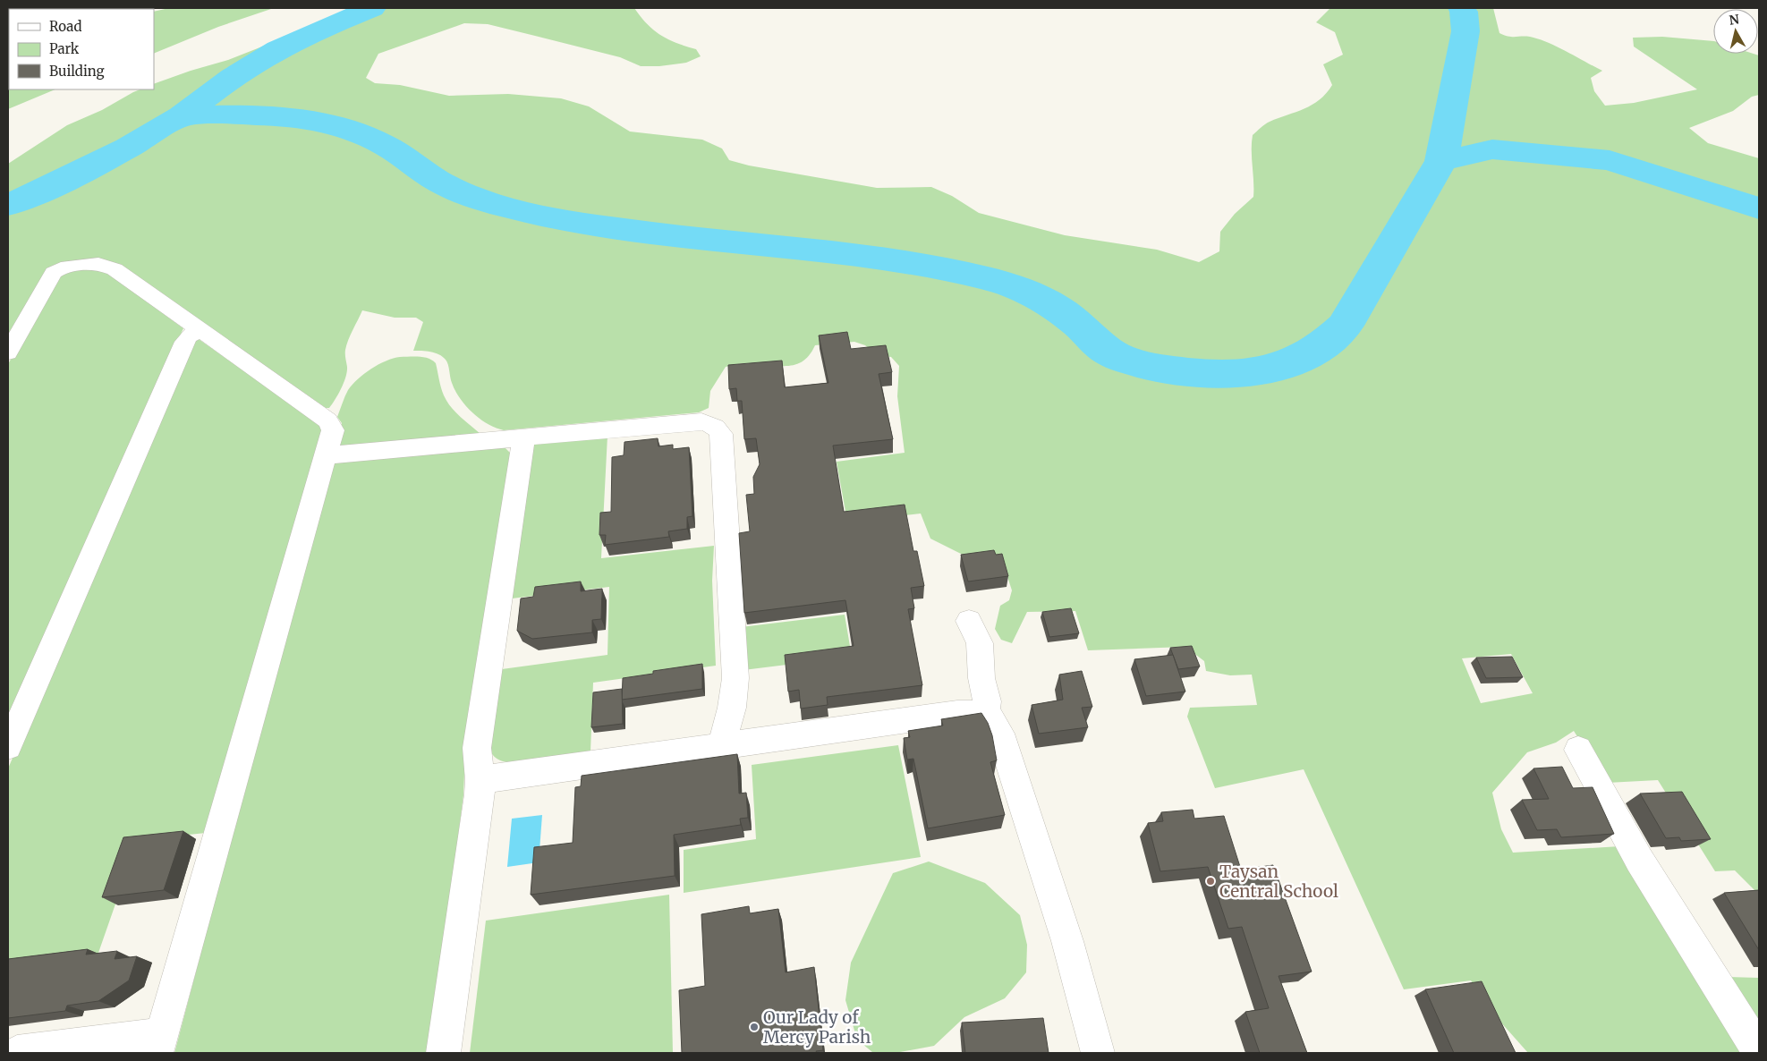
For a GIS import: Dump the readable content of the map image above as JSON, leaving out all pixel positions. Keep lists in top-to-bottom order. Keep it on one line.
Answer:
{"places":["Taysan Central School","Our Lady of Mercy Parish"],"legend":["Road","Park","Building"],"north":"top"}
